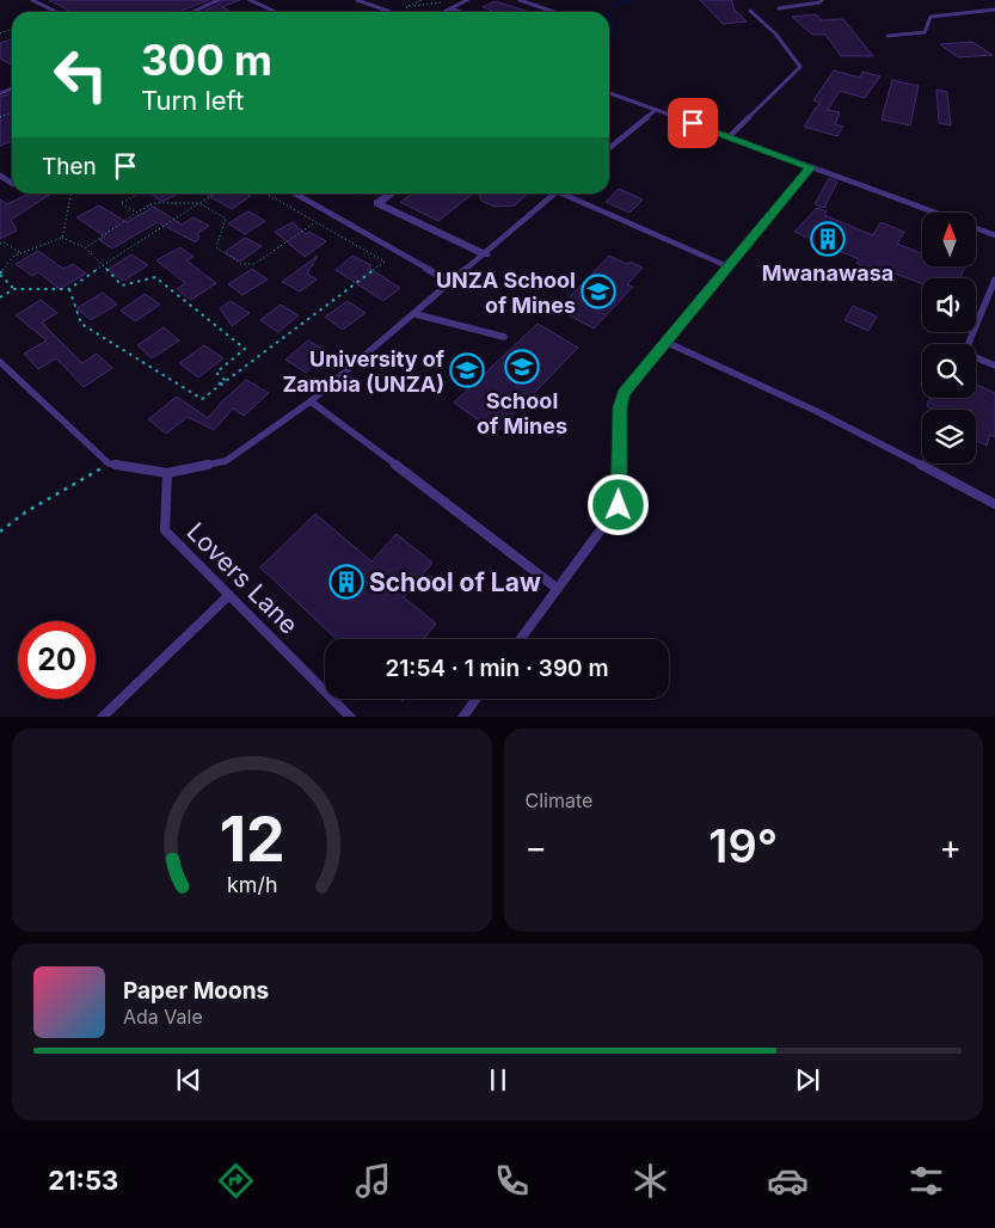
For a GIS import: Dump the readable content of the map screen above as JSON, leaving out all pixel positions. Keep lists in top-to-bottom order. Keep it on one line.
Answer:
{"streets":{"lane":["Lovers Lane"]},"places":{"building":["Mwanawasa","School of Law"],"school or university":["UNZA School of Mines","School of Mines","University of Zambia (UNZA)"]},"north":"top","page":{"turn":["300 m","Turn left"],"then":"Then","limit":"20","trip":"21:54 · 1 min · 390 m","tile":"Climate","heat":["−","19°","+"],"song":["Paper Moons","Ada Vale"],"tabs":"21:53","gauge":["12","km/h"]}}
